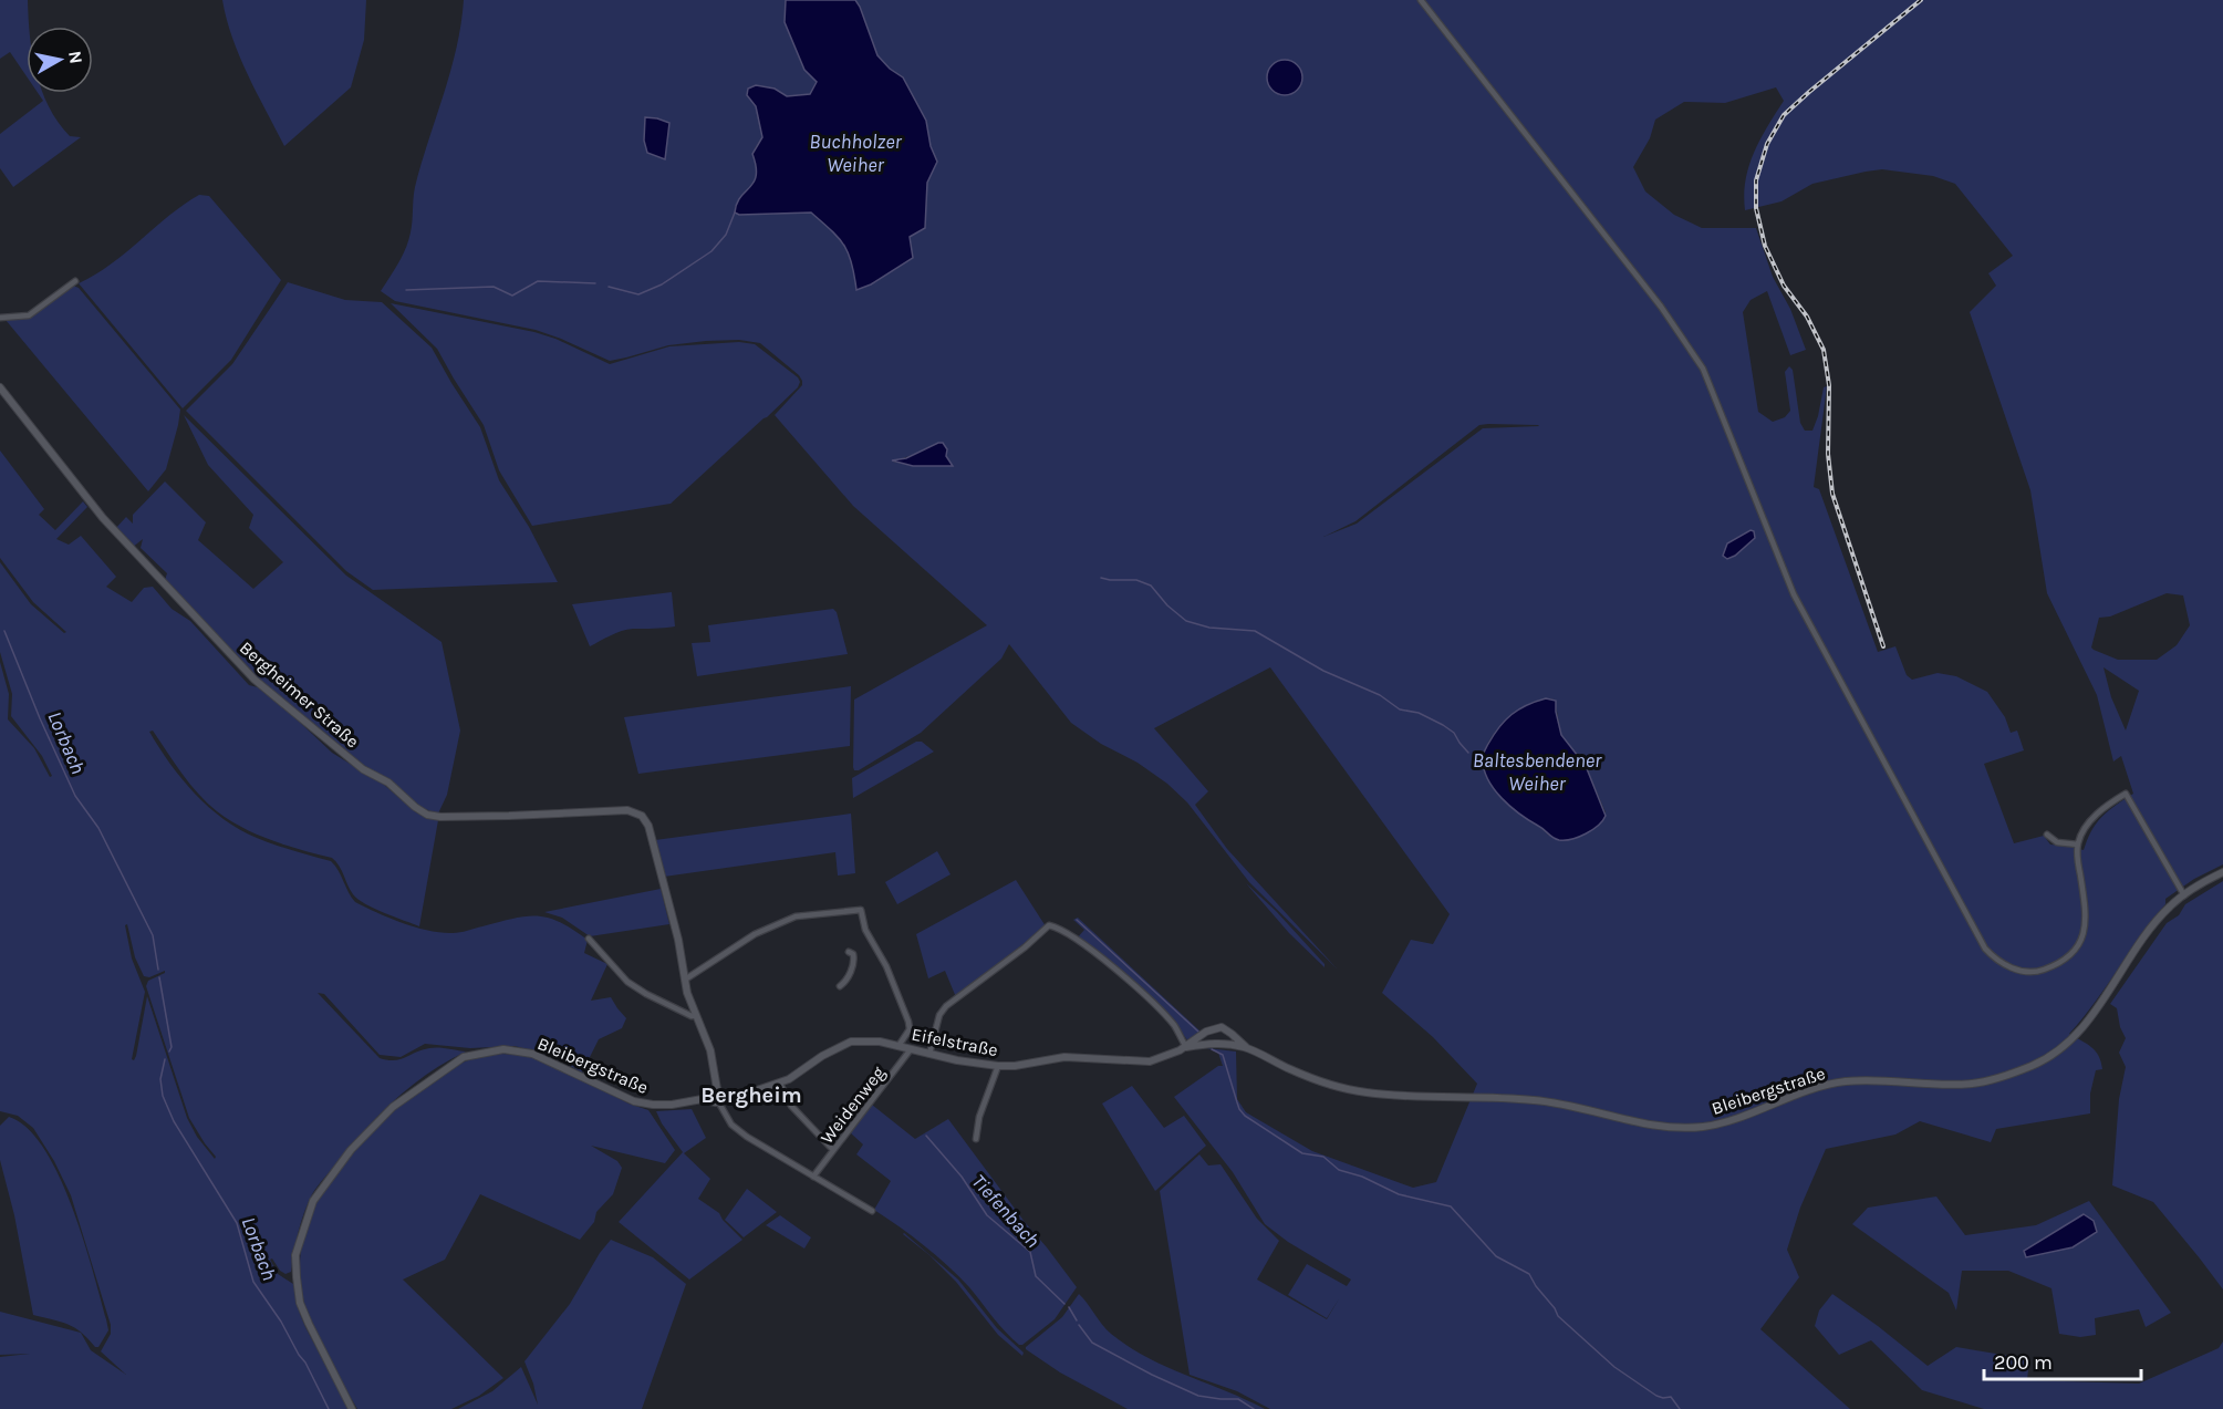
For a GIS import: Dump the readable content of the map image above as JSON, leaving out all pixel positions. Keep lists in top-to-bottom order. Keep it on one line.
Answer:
{"streets":{"street":["Bergheimer Straße","Eifelstraße","Bleibergstraße","Weidenweg"]},"crossings":[["Eifelstraße","Bleibergstraße"],["Eifelstraße","Weidenweg"]],"districts":["Bergheim"],"water":["Buchholzer Weiher","Lorbach","Baltesbendener Weiher","Tiefenbach"],"scale_bar":"200 m","north":"right"}
